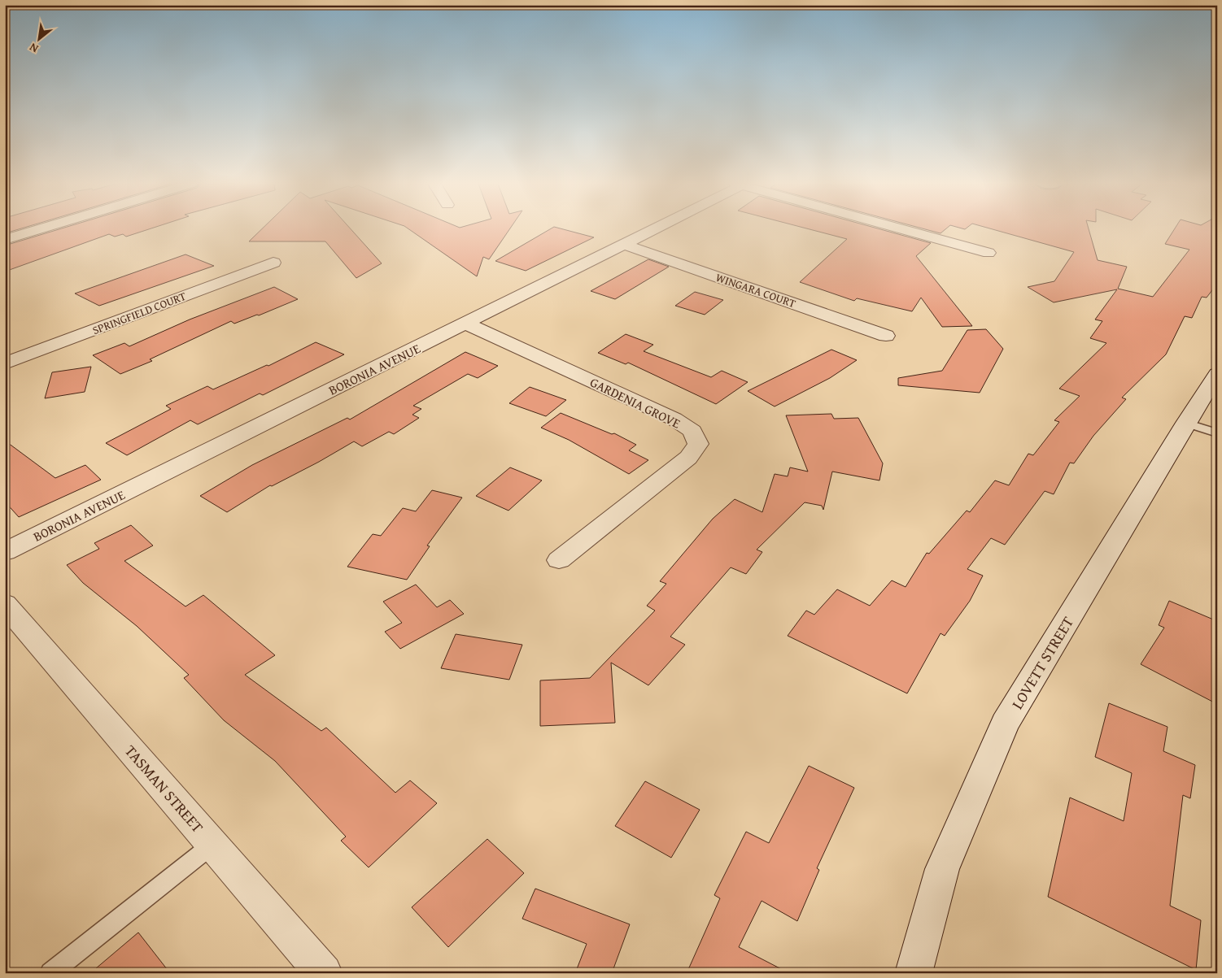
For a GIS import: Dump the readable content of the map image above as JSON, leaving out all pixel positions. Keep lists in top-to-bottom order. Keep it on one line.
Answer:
{"streets":{"street":["WINGARA COURT","SPRINGFIELD COURT","BORONIA AVENUE","GARDENIA GROVE","LOVETT STREET","TASMAN STREET"]},"crossings":[["WINGARA COURT","BORONIA AVENUE"],["BORONIA AVENUE","GARDENIA GROVE"]],"north":"bottom left"}
